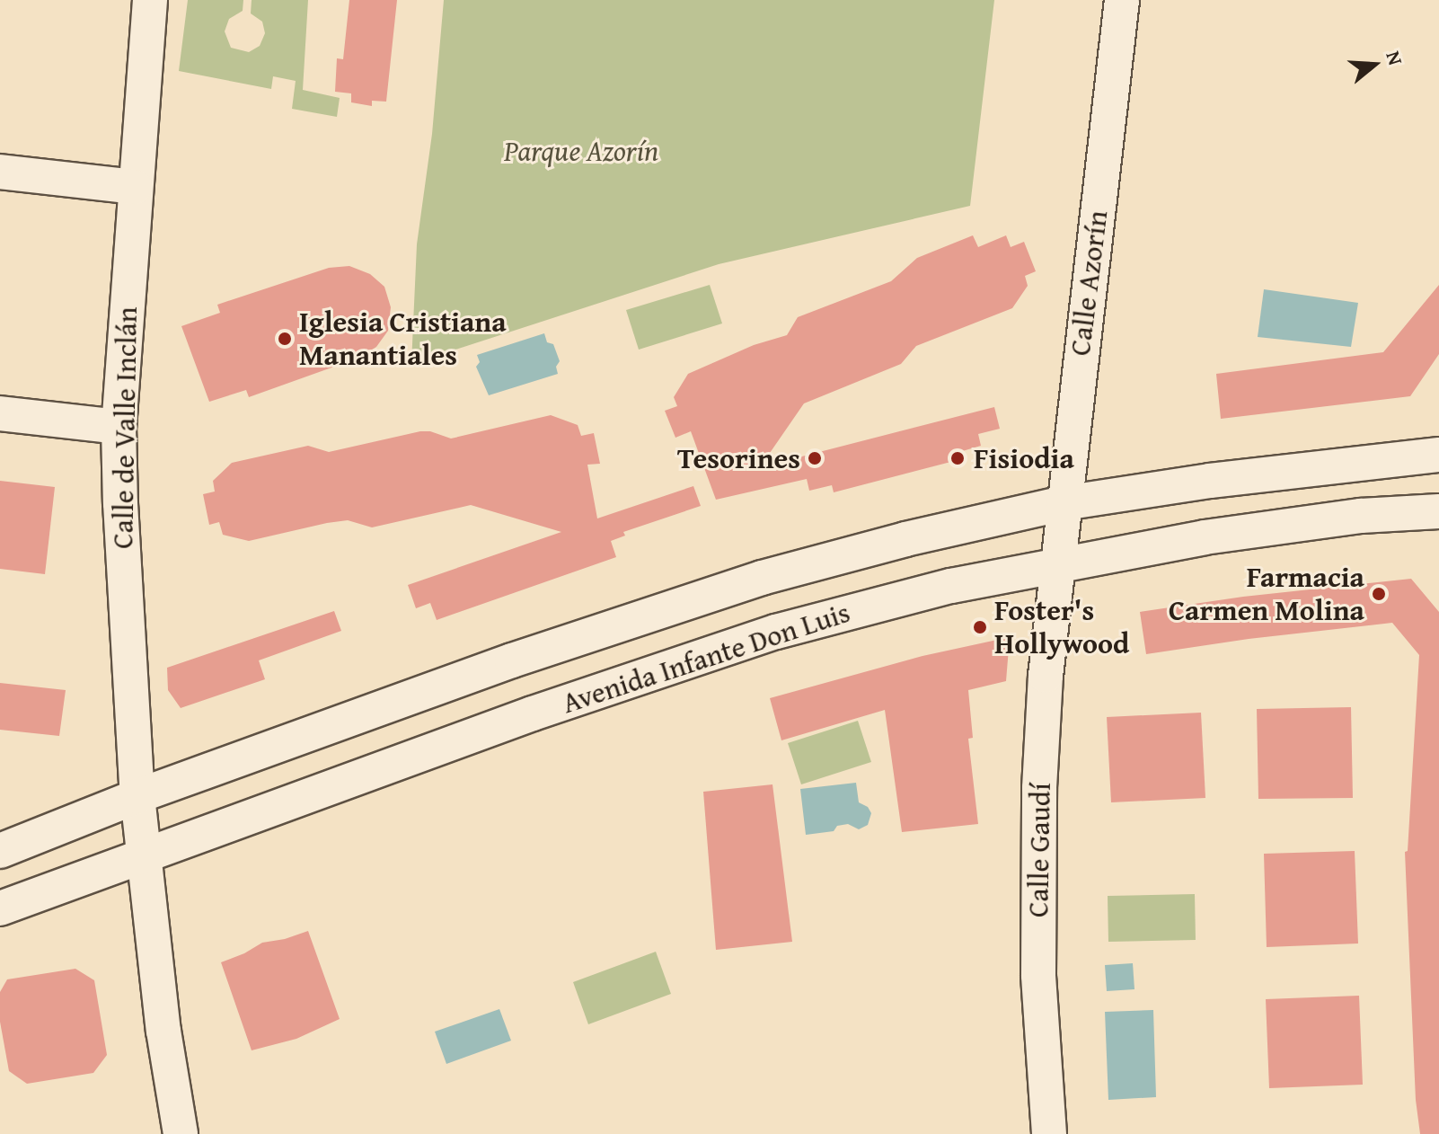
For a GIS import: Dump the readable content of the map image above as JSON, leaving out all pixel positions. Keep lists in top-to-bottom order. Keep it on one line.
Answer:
{"streets":{"street":["Calle Azorín","Calle de Valle Inclán","Avenida Infante Don Luis","Calle Gaudí"]},"crossings":[["Calle Azorín","Avenida Infante Don Luis"],["Calle Azorín","Calle Gaudí"],["Calle de Valle Inclán","Avenida Infante Don Luis"],["Avenida Infante Don Luis","Calle Gaudí"]],"parks":["Parque Azorín"],"places":["Iglesia Cristiana Manantiales","Tesorines","Fisiodia","Farmacia Carmen Molina","Foster's Hollywood"],"north":"right"}
